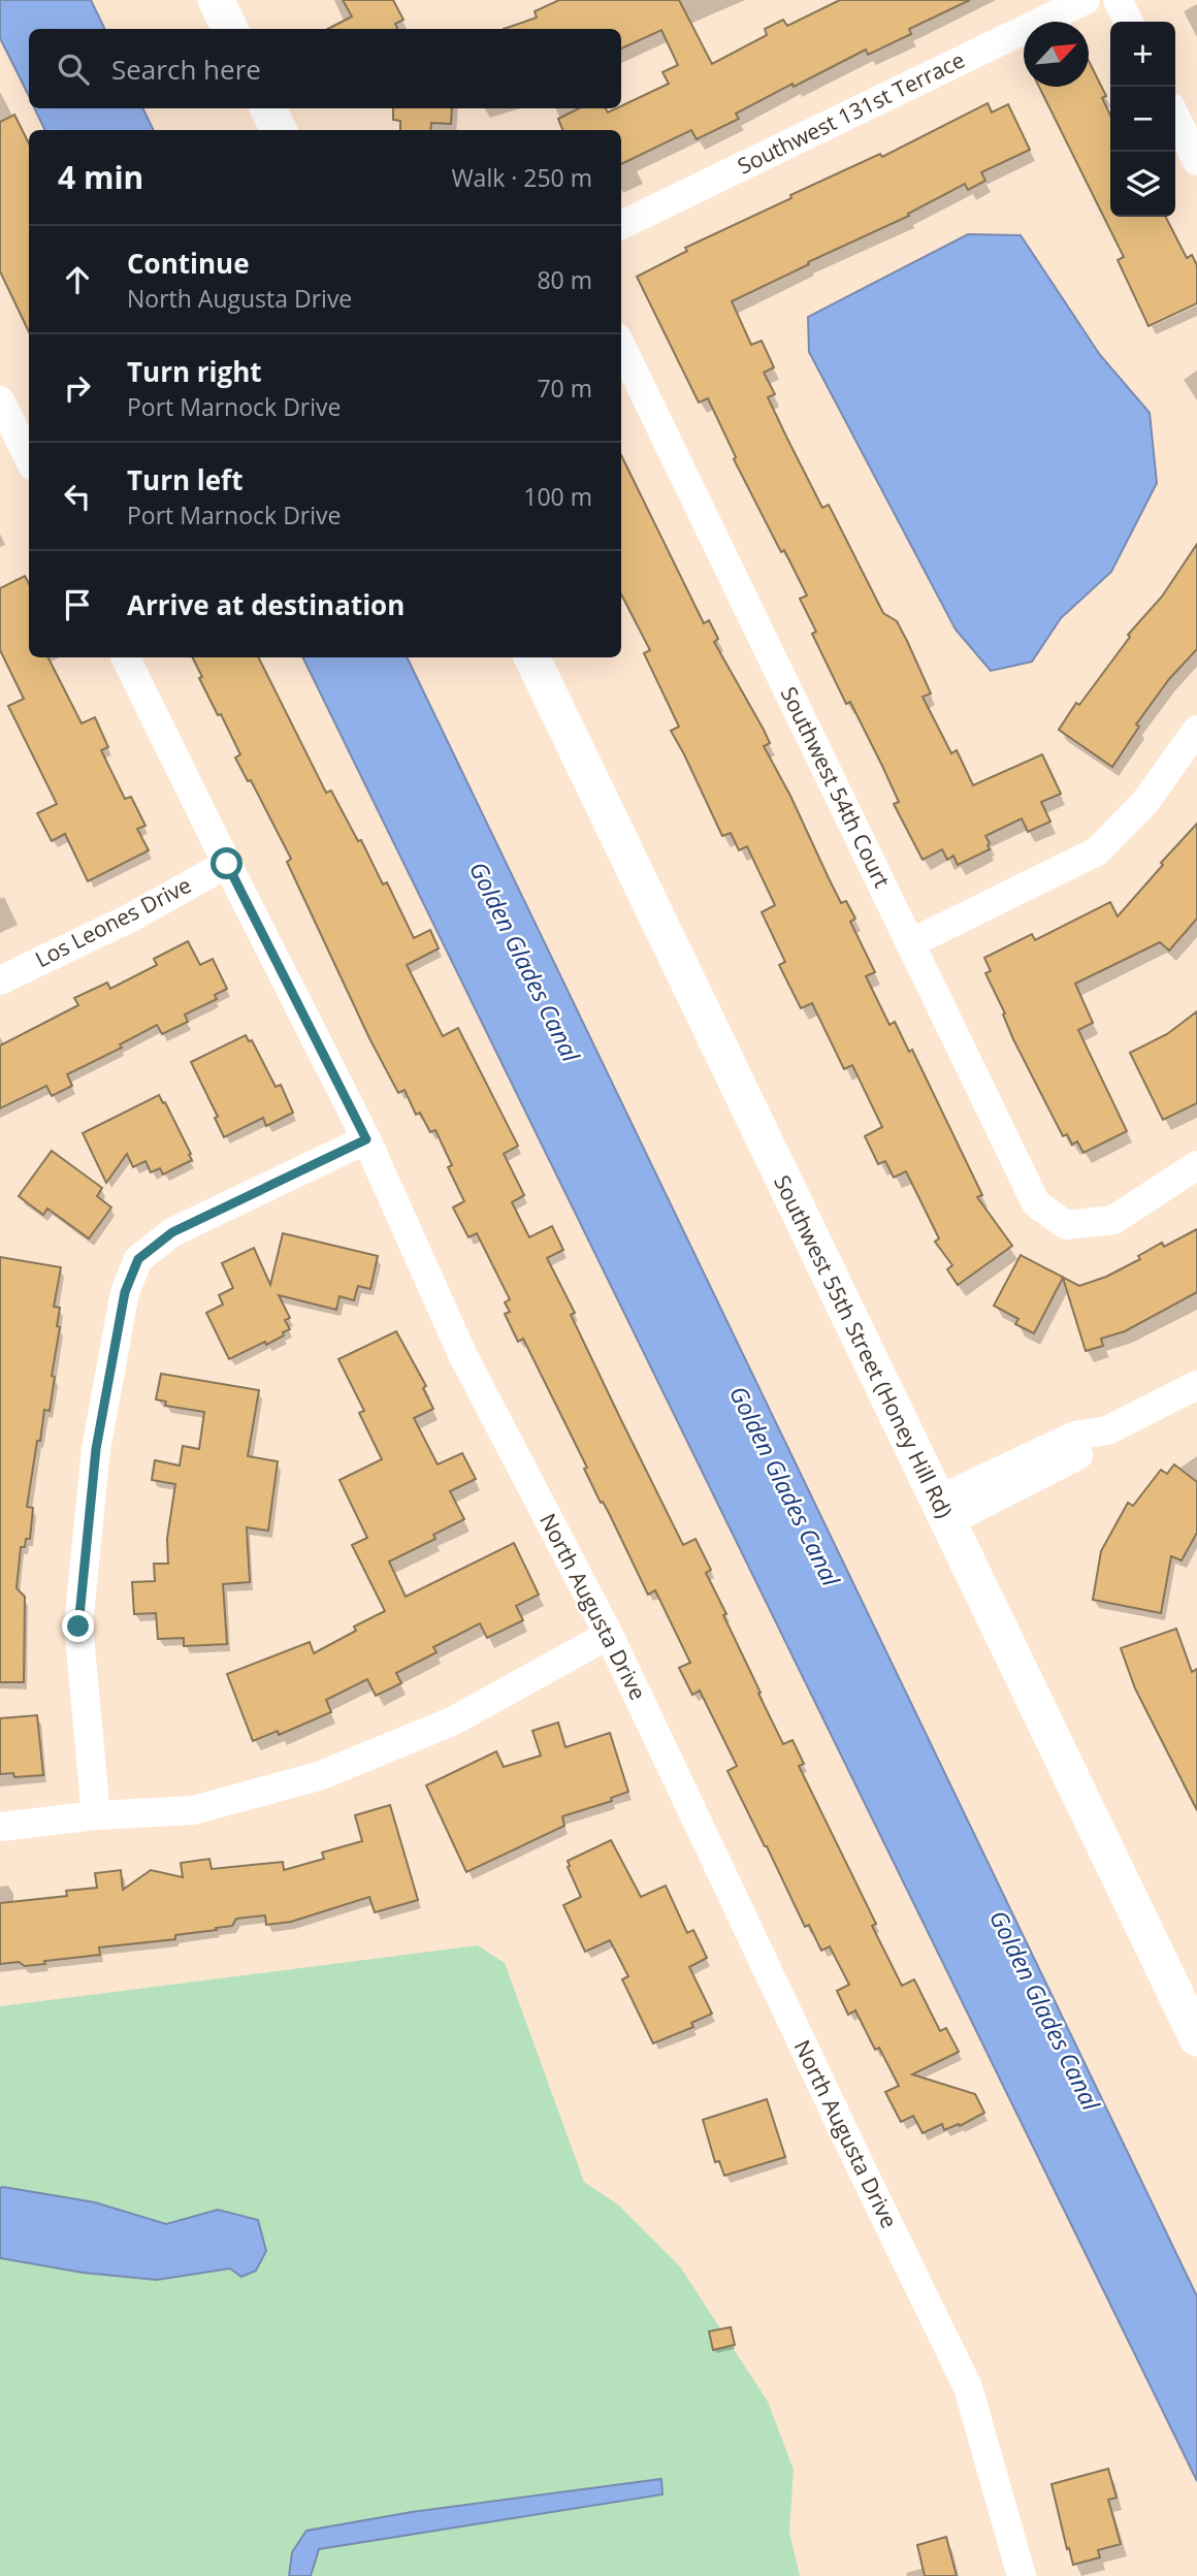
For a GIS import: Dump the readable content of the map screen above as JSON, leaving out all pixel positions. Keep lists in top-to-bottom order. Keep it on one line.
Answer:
{"streets":{"street":["Southwest 131st Terrace","Southwest 54th Court","Los Leones Drive","Southwest 55th Street (Honey Hill Rd)","North Augusta Drive"]},"crossings":[["Los Leones Drive","North Augusta Drive"]],"water":["Golden Glades Canal"],"north":"top right","page":{"map_buttons":["+","−"],"search":"Search here","heading":["4 min","Walk · 250 m"],"list":[["Continue","North Augusta Drive","80 m"],["Turn right","Port Marnock Drive","70 m"],["Turn left","Port Marnock Drive","100 m"],"Arrive at destination"]}}
